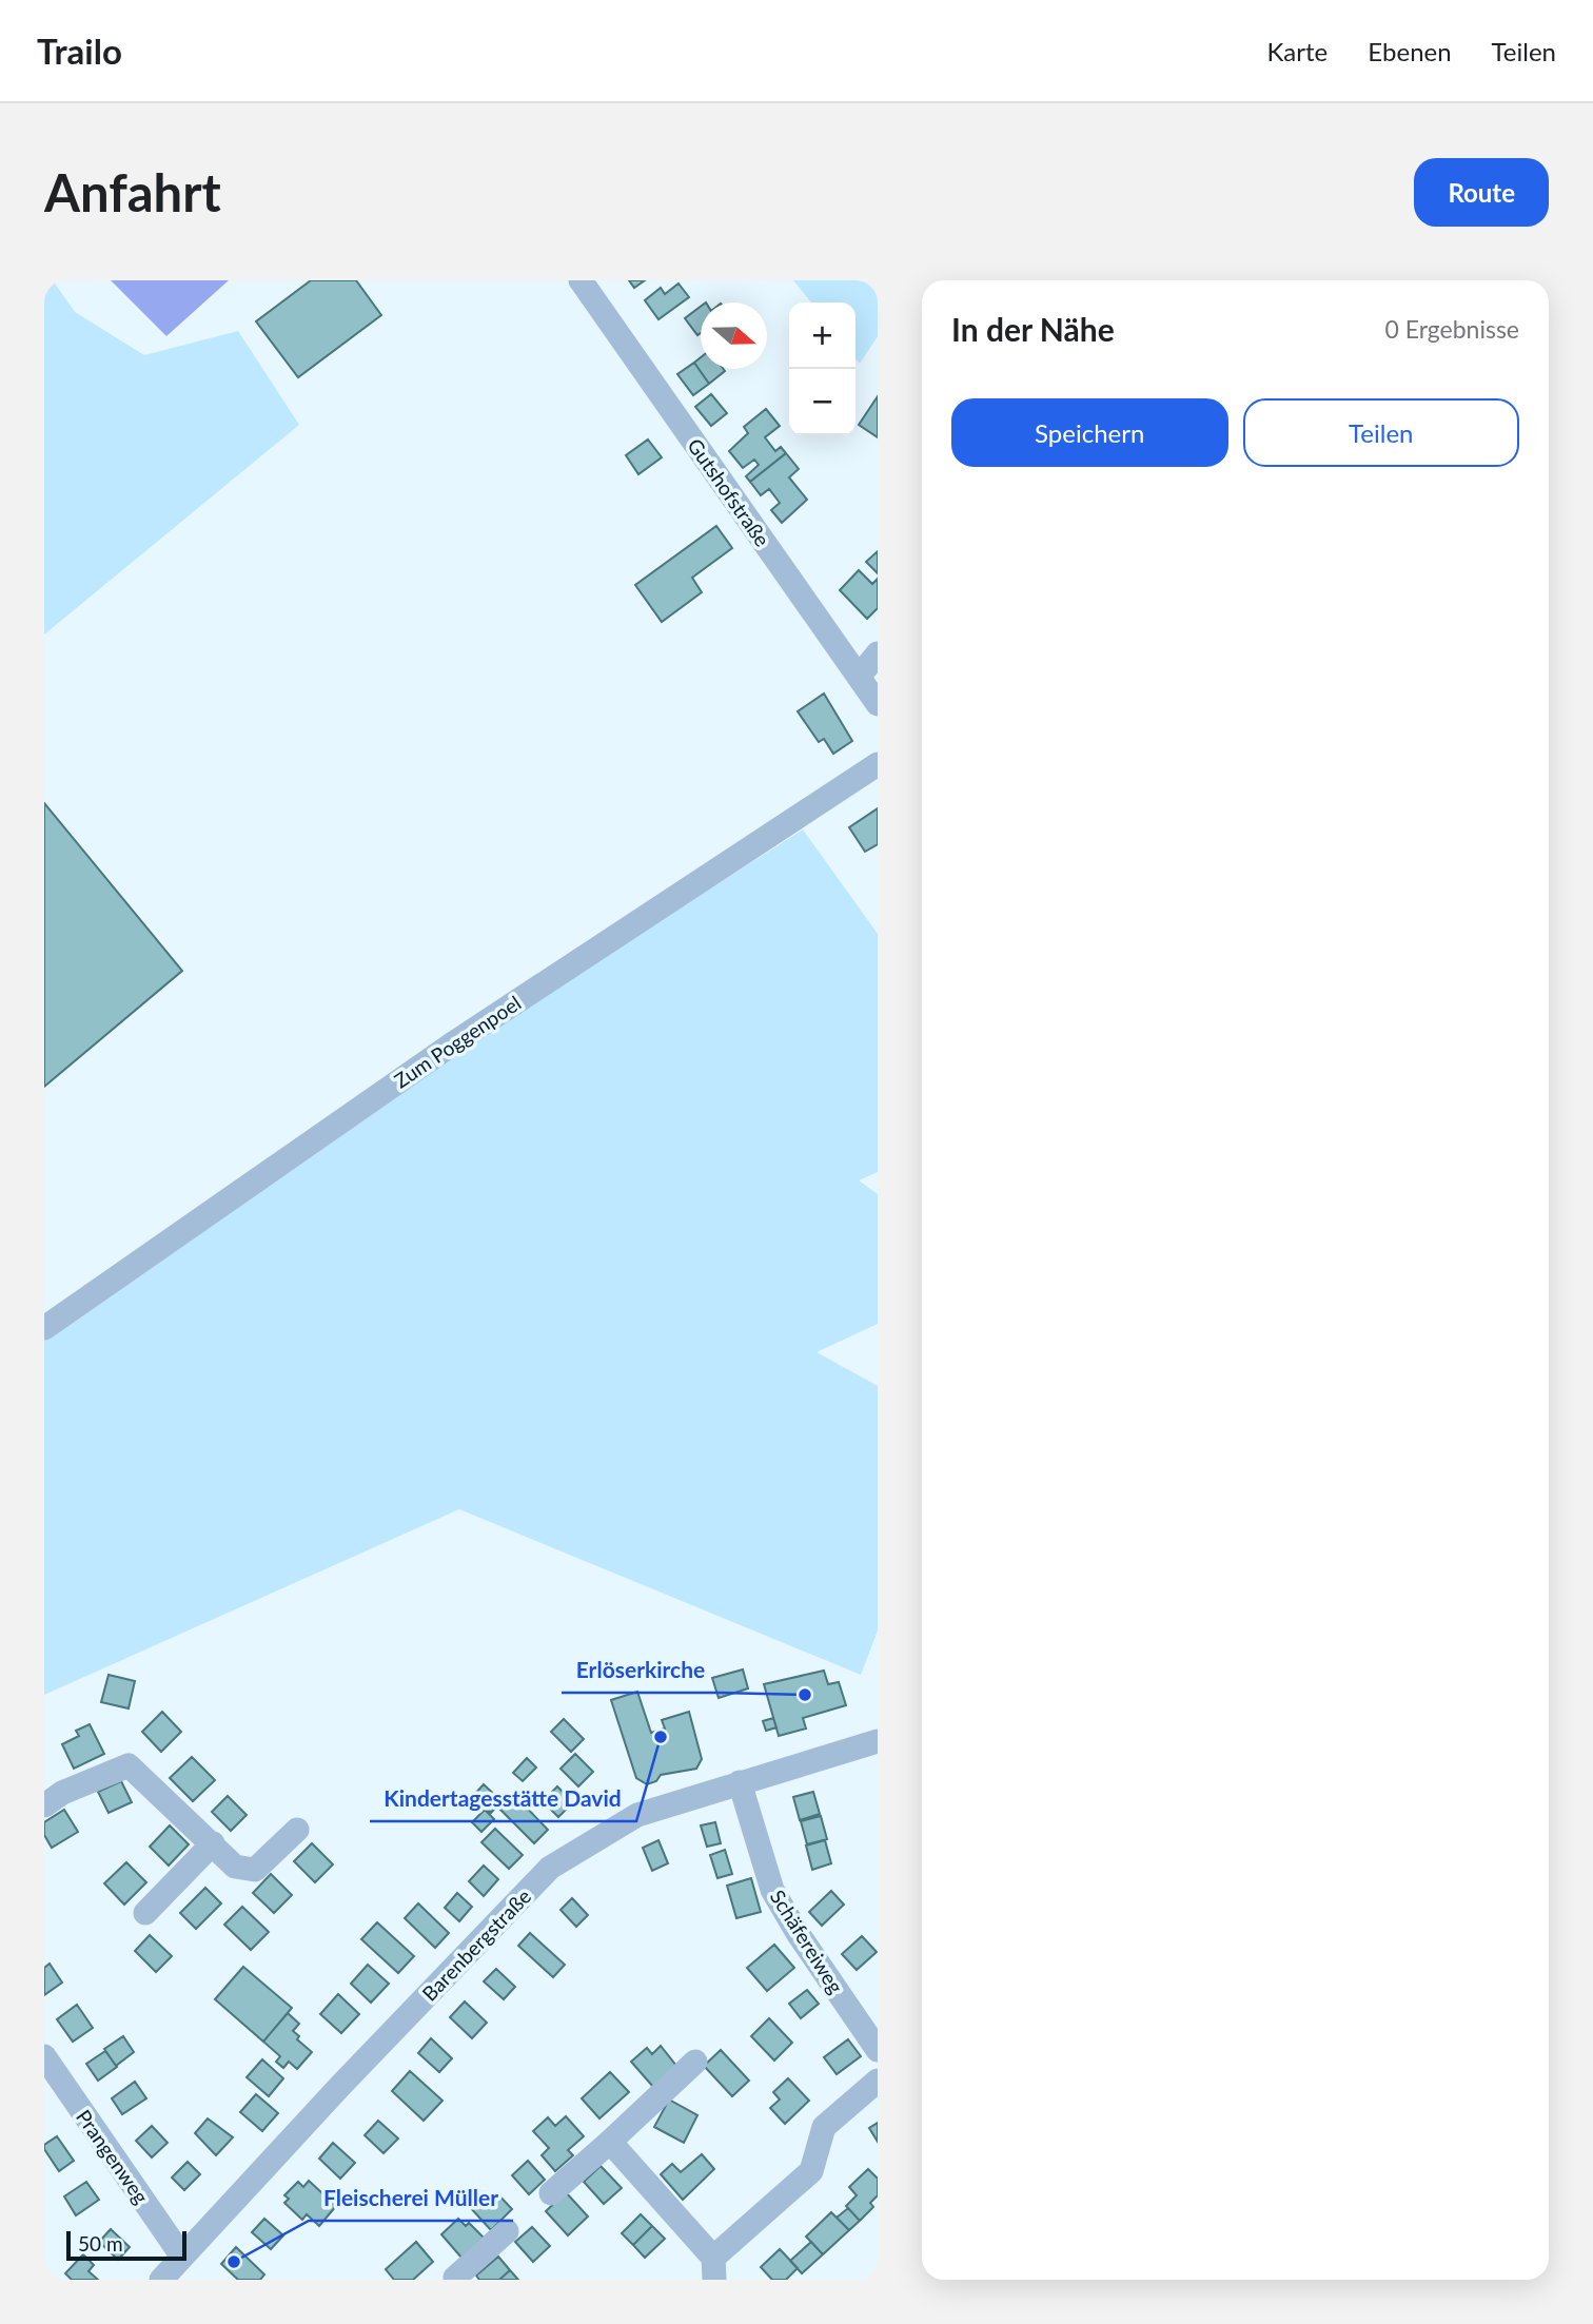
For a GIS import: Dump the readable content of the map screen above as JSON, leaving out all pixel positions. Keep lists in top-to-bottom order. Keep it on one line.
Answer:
{"streets":{"street":["Gutshofstraße","Zum Poggenpoel","Schäfereiweg","Barenbergstraße","Prangenweg"]},"crossings":[["Schäfereiweg","Barenbergstraße"],["Barenbergstraße","Prangenweg"]],"places":["Erlöserkirche","Kindertagesstätte David","Fleischerei Müller"],"scale_bar":"50 m","north":"right","page":{"header":"Trailo","nav":["Karte","Ebenen","Teilen"],"buttons":["Route",["Speichern","Teilen"]],"title":"Anfahrt","heading":["In der Nähe","0 Ergebnisse"],"map_buttons":["+","−"],"scale":"50 m"}}
